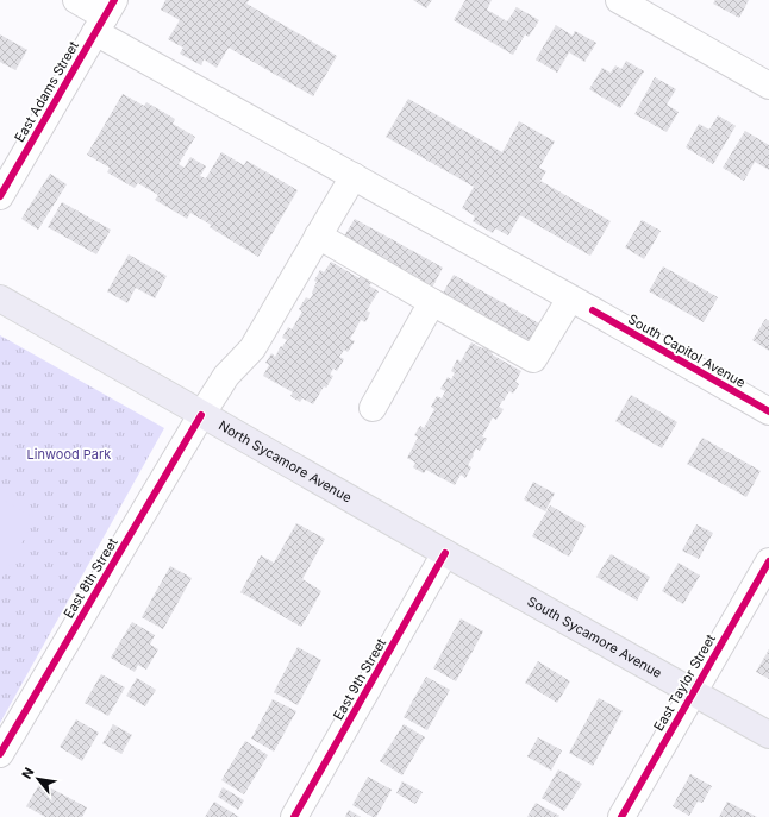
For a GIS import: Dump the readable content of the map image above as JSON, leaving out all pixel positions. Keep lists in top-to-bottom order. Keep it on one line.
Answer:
{"streets":{"main road":["North Sycamore Avenue","South Sycamore Avenue"],"street":["East Adams Street","South Capitol Avenue","East 8th Street","East 9th Street","East Taylor Street"]},"crossings":[["East Adams Street","South Capitol Avenue"],["South Capitol Avenue","East 8th Street"],["North Sycamore Avenue","East 8th Street"],["North Sycamore Avenue","South Sycamore Avenue"],["North Sycamore Avenue","East 9th Street"],["South Sycamore Avenue","East 9th Street"],["South Sycamore Avenue","East Taylor Street"]],"parks":["Linwood Park"],"north":"top left"}
